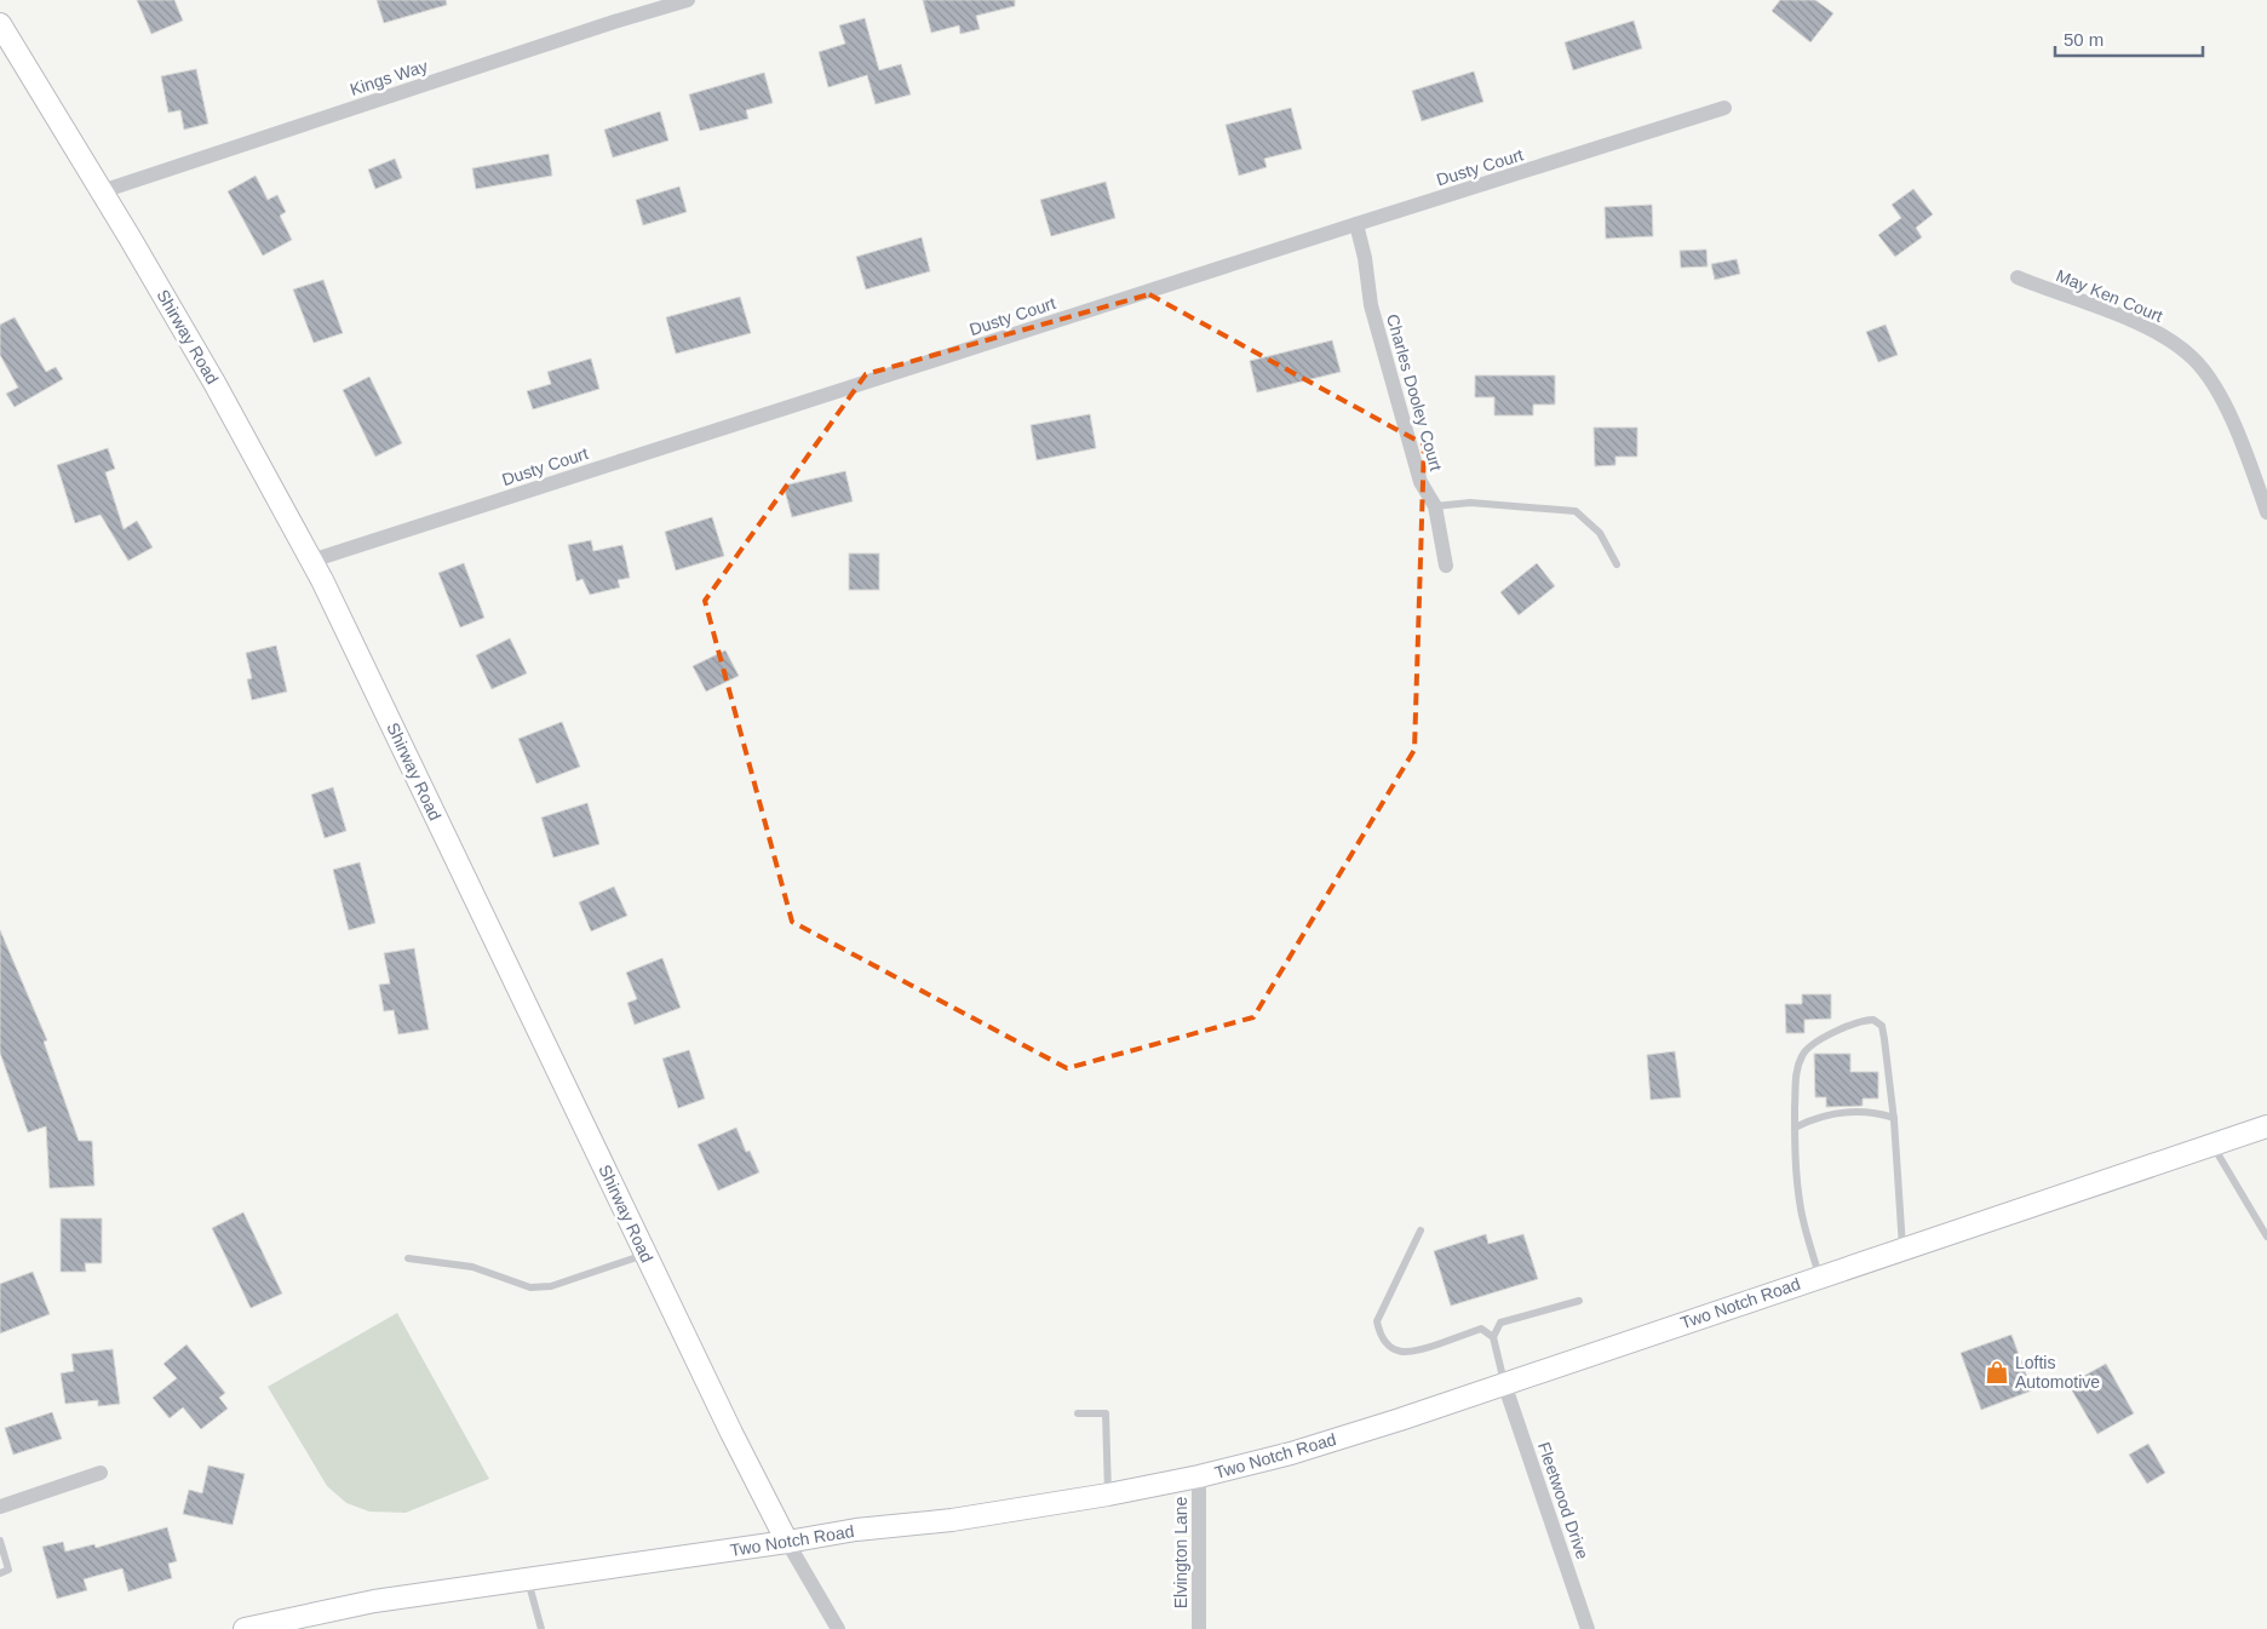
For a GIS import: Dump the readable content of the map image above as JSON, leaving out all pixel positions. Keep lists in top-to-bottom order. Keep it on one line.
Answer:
{"streets":{"street":["Kings Way","Dusty Court","May Ken Court","Shirway Road","Charles Dooley Court","Two Notch Road","Fleetwood Drive","Elvington Lane"]},"crossings":[["Kings Way","Shirway Road"],["Dusty Court","Shirway Road"],["Dusty Court","Charles Dooley Court"],["Shirway Road","Two Notch Road"],["Two Notch Road","Fleetwood Drive"],["Two Notch Road","Elvington Lane"]],"places":{"shop":["Loftis Automotive"]},"scale_bar":"50 m"}
